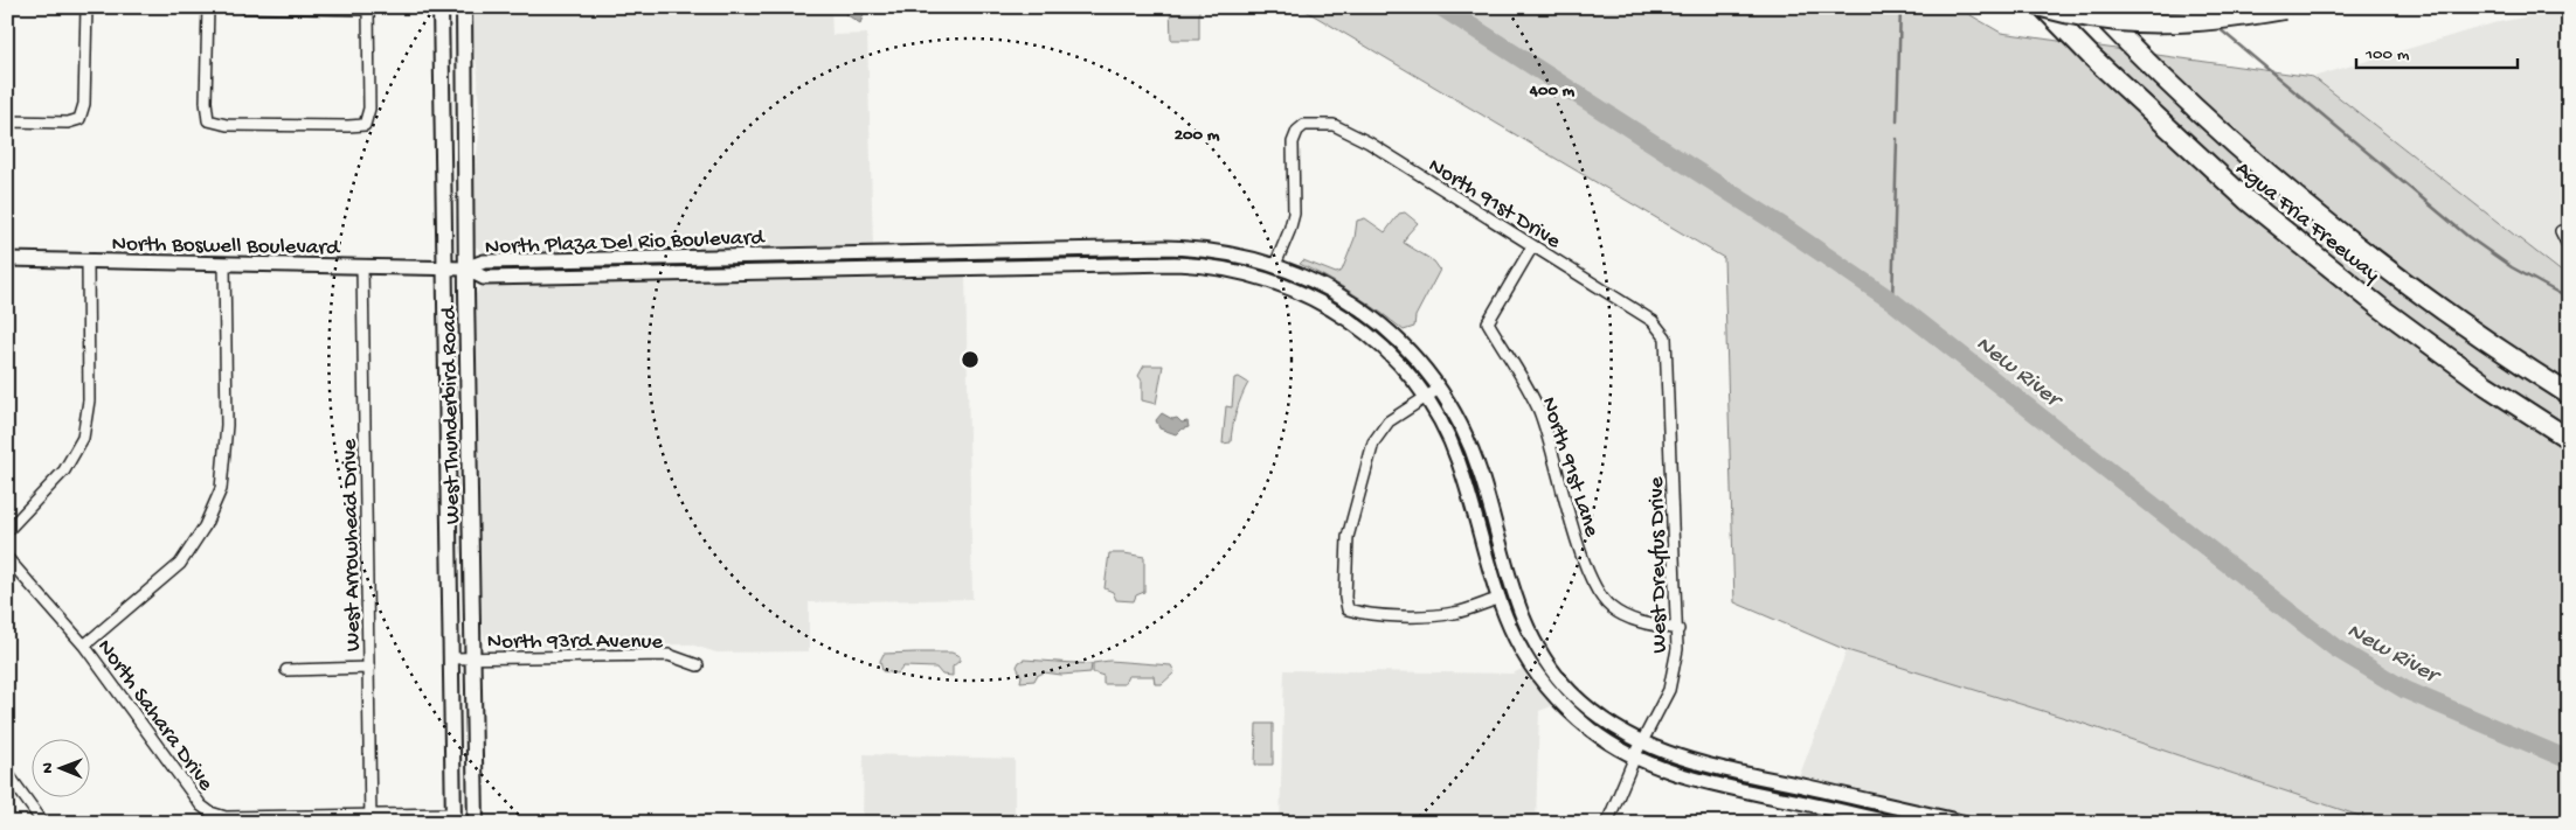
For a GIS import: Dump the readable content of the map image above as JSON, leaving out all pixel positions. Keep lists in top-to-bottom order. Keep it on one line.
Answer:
{"streets":{"highway":["Agua Fria Freeway"],"main road":["West Thunderbird Road"],"street":["North 91st Drive","North Plaza Del Rio Boulevard","North Boswell Boulevard","North 91st Lane","West Arrowhead Drive","West Dreyfus Drive","North 93rd Avenue","North Sahara Drive"]},"crossings":[["North 91st Drive","North Plaza Del Rio Boulevard"],["North 91st Drive","North 91st Lane"],["North 91st Drive","West Dreyfus Drive"],["North Plaza Del Rio Boulevard","North Boswell Boulevard"],["North Plaza Del Rio Boulevard","West Thunderbird Road"],["North Plaza Del Rio Boulevard","West Dreyfus Drive"],["North Boswell Boulevard","West Thunderbird Road"],["North Boswell Boulevard","West Arrowhead Drive"],["West Thunderbird Road","North 93rd Avenue"],["West Thunderbird Road","North Sahara Drive"],["North 91st Lane","West Dreyfus Drive"],["West Arrowhead Drive","North Sahara Drive"]],"water":["New River"],"scale_bar":"100 m","north":"left","rings":["400 m","200 m"]}
